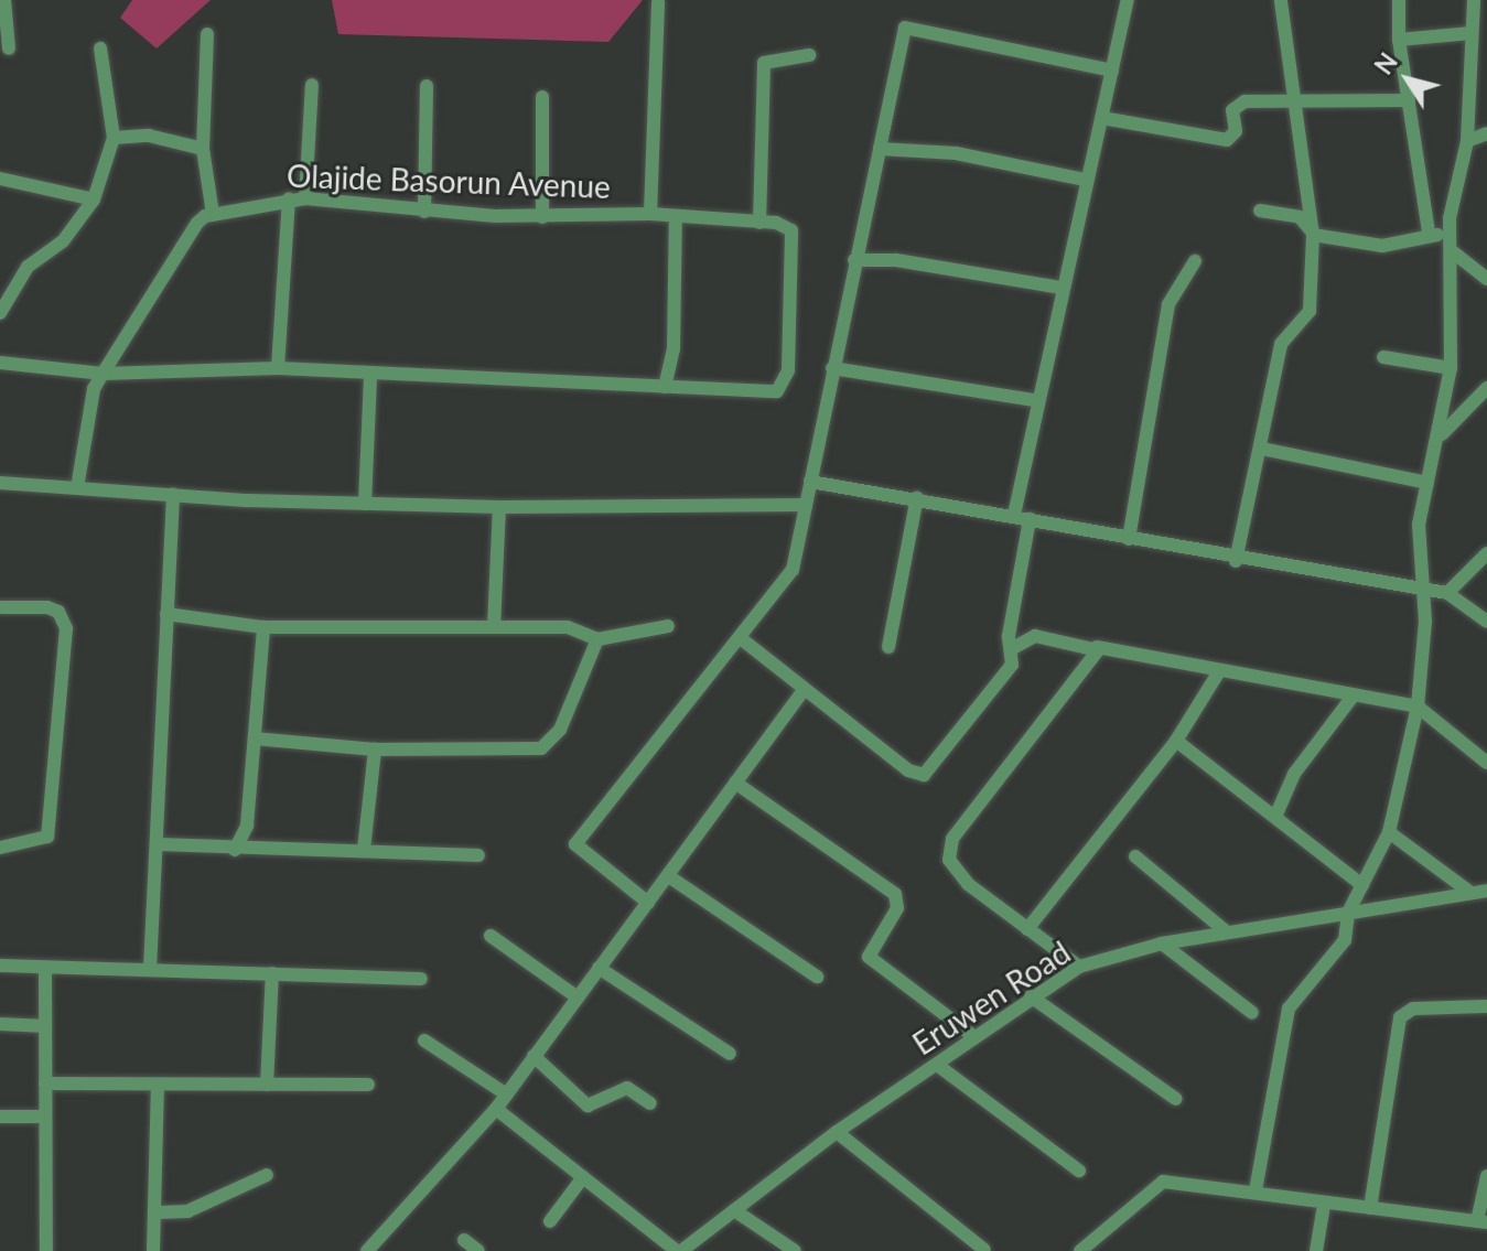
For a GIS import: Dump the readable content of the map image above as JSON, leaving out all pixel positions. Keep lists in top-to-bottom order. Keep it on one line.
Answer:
{"streets":{"street":["Olajide Basorun Avenue","Eruwen Road"]},"north":"top left"}
